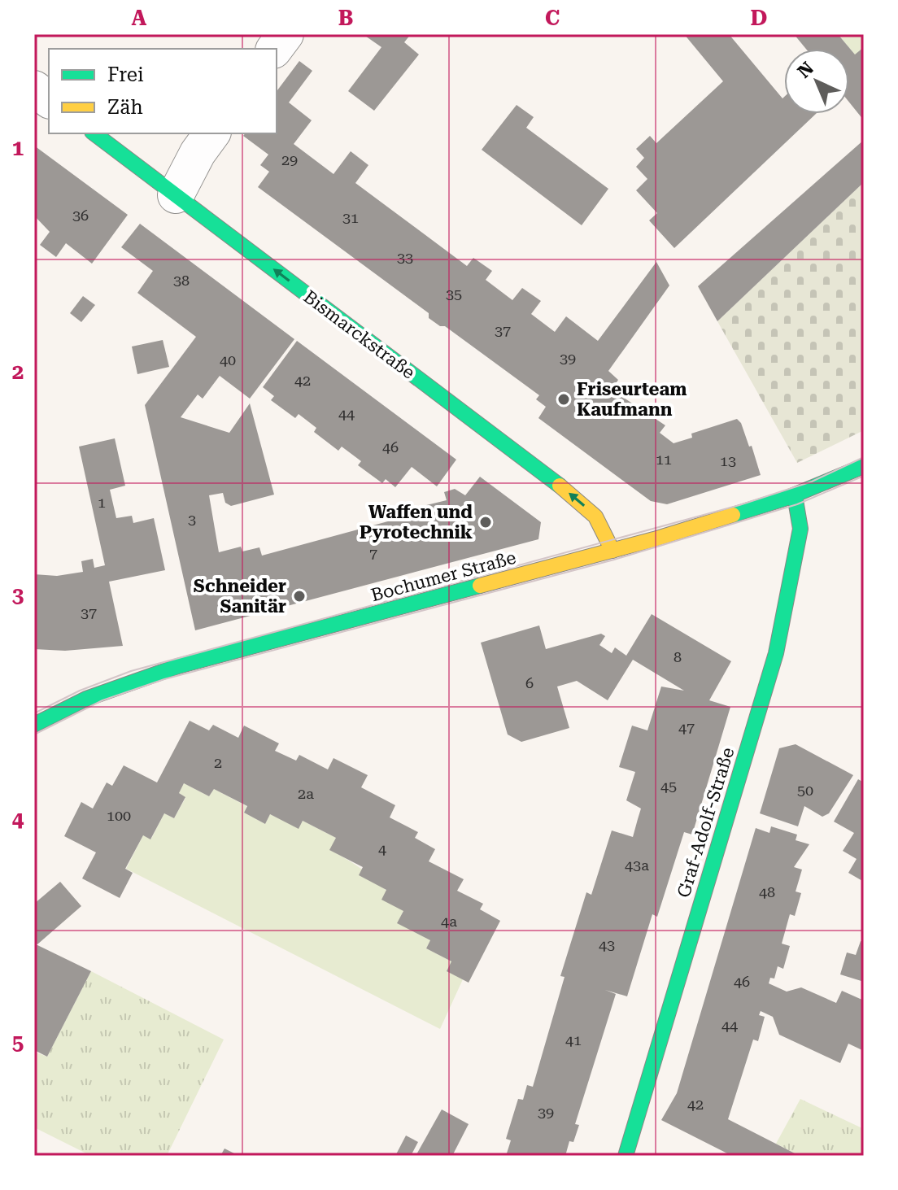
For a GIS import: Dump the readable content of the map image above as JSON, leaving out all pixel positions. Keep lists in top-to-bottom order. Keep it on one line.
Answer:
{"streets":{"street":["Bismarckstraße","Bochumer Straße","Graf-Adolf-Straße"]},"crossings":[["Bismarckstraße","Bochumer Straße"],["Bochumer Straße","Graf-Adolf-Straße"]],"one_way":["Bismarckstraße"],"places":["Friseurteam Kaufmann","Waffen und Pyrotechnik","Schneider Sanitär"],"house_numbers":["29","36","31","33","38","35","37","39","40","42","44","46","11","13","1","3","7","37","8","6","47","2","45","50","2a","100","4","43a","48","4a","43","46","44","41","42","39"],"legend":["Frei","Zäh"],"north":"top left","grid":{"columns":["A","B","C","D"],"rows":["1","2","3","4","5"]}}
